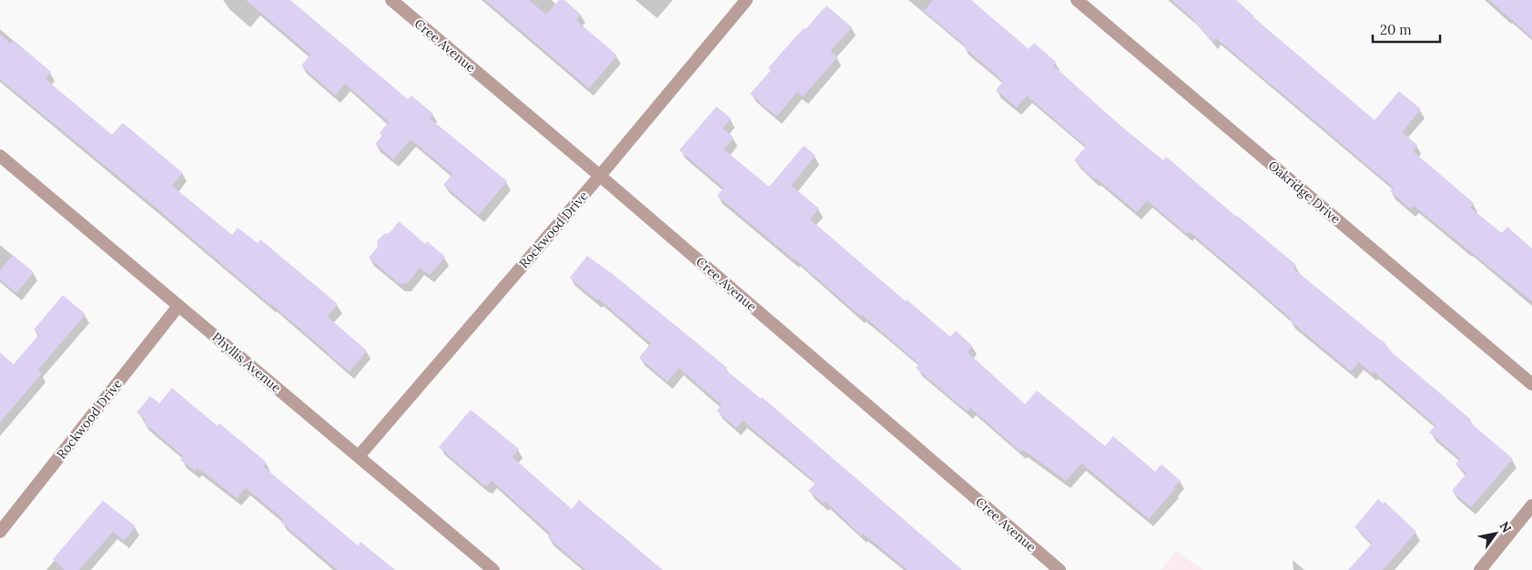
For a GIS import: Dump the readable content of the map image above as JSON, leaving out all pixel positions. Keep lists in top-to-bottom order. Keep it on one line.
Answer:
{"streets":{"street":["Cree Avenue","Oakridge Drive","Rockwood Drive","Phyllis Avenue"]},"crossings":[["Cree Avenue","Rockwood Drive"],["Rockwood Drive","Phyllis Avenue"]],"scale_bar":"20 m","north":"top right"}
